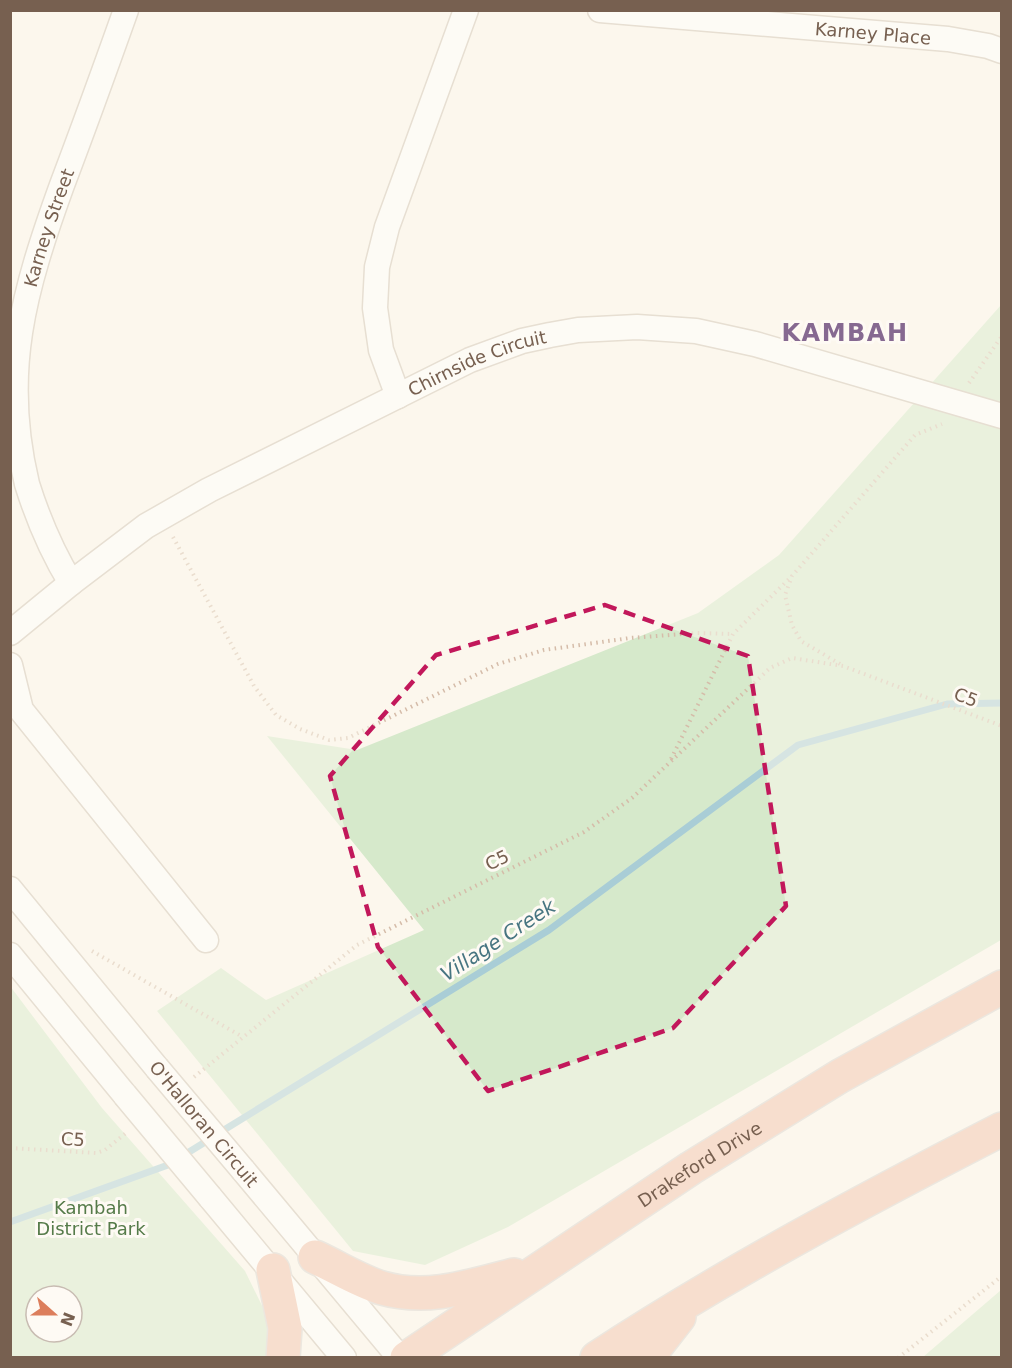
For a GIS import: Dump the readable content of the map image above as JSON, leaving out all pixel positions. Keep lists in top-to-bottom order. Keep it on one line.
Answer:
{"streets":{"highway":["Drakeford Drive"],"street":["Karney Place","Karney Street","Chirnside Circuit","O'Halloran Circuit"],"path":["C5"]},"crossings":[["Karney Street","Chirnside Circuit"]],"districts":["KAMBAH"],"water":["Village Creek"],"parks":["Kambah District Park"],"north":"right"}
